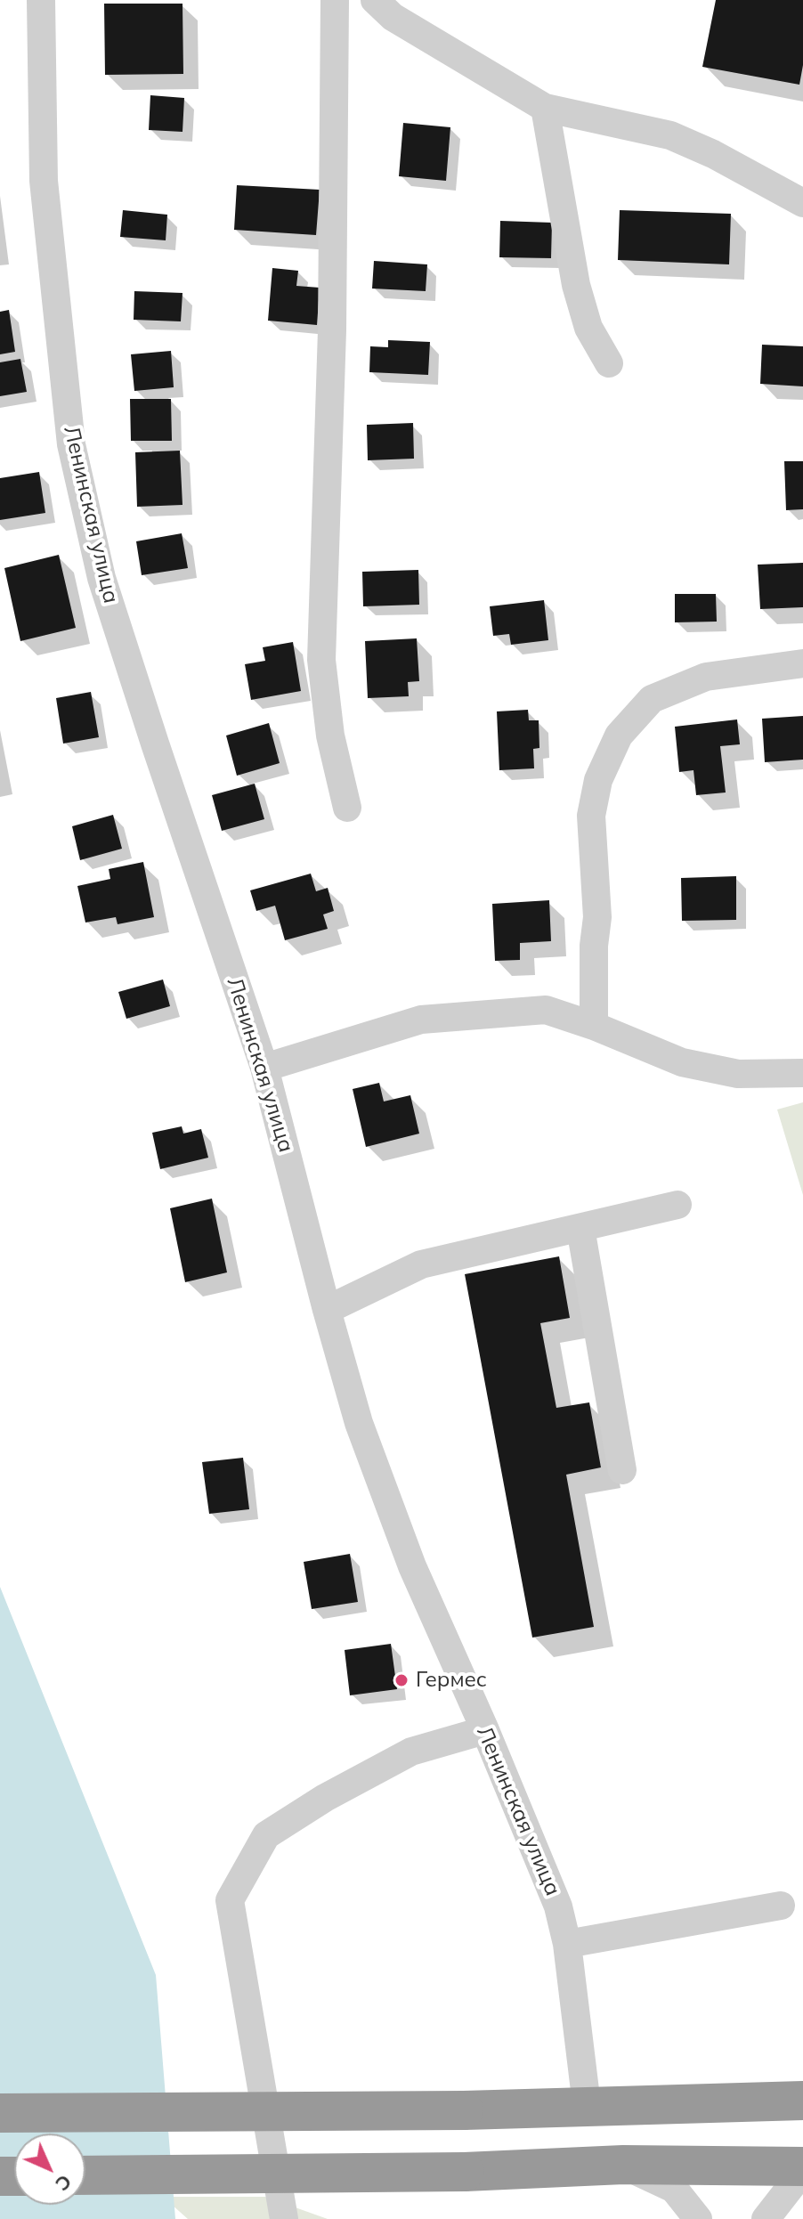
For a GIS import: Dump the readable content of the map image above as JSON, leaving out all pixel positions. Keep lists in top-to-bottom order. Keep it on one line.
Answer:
{"streets":{"street":["Ленинская улица"]},"places":["Гермес"],"north":"bottom right"}
